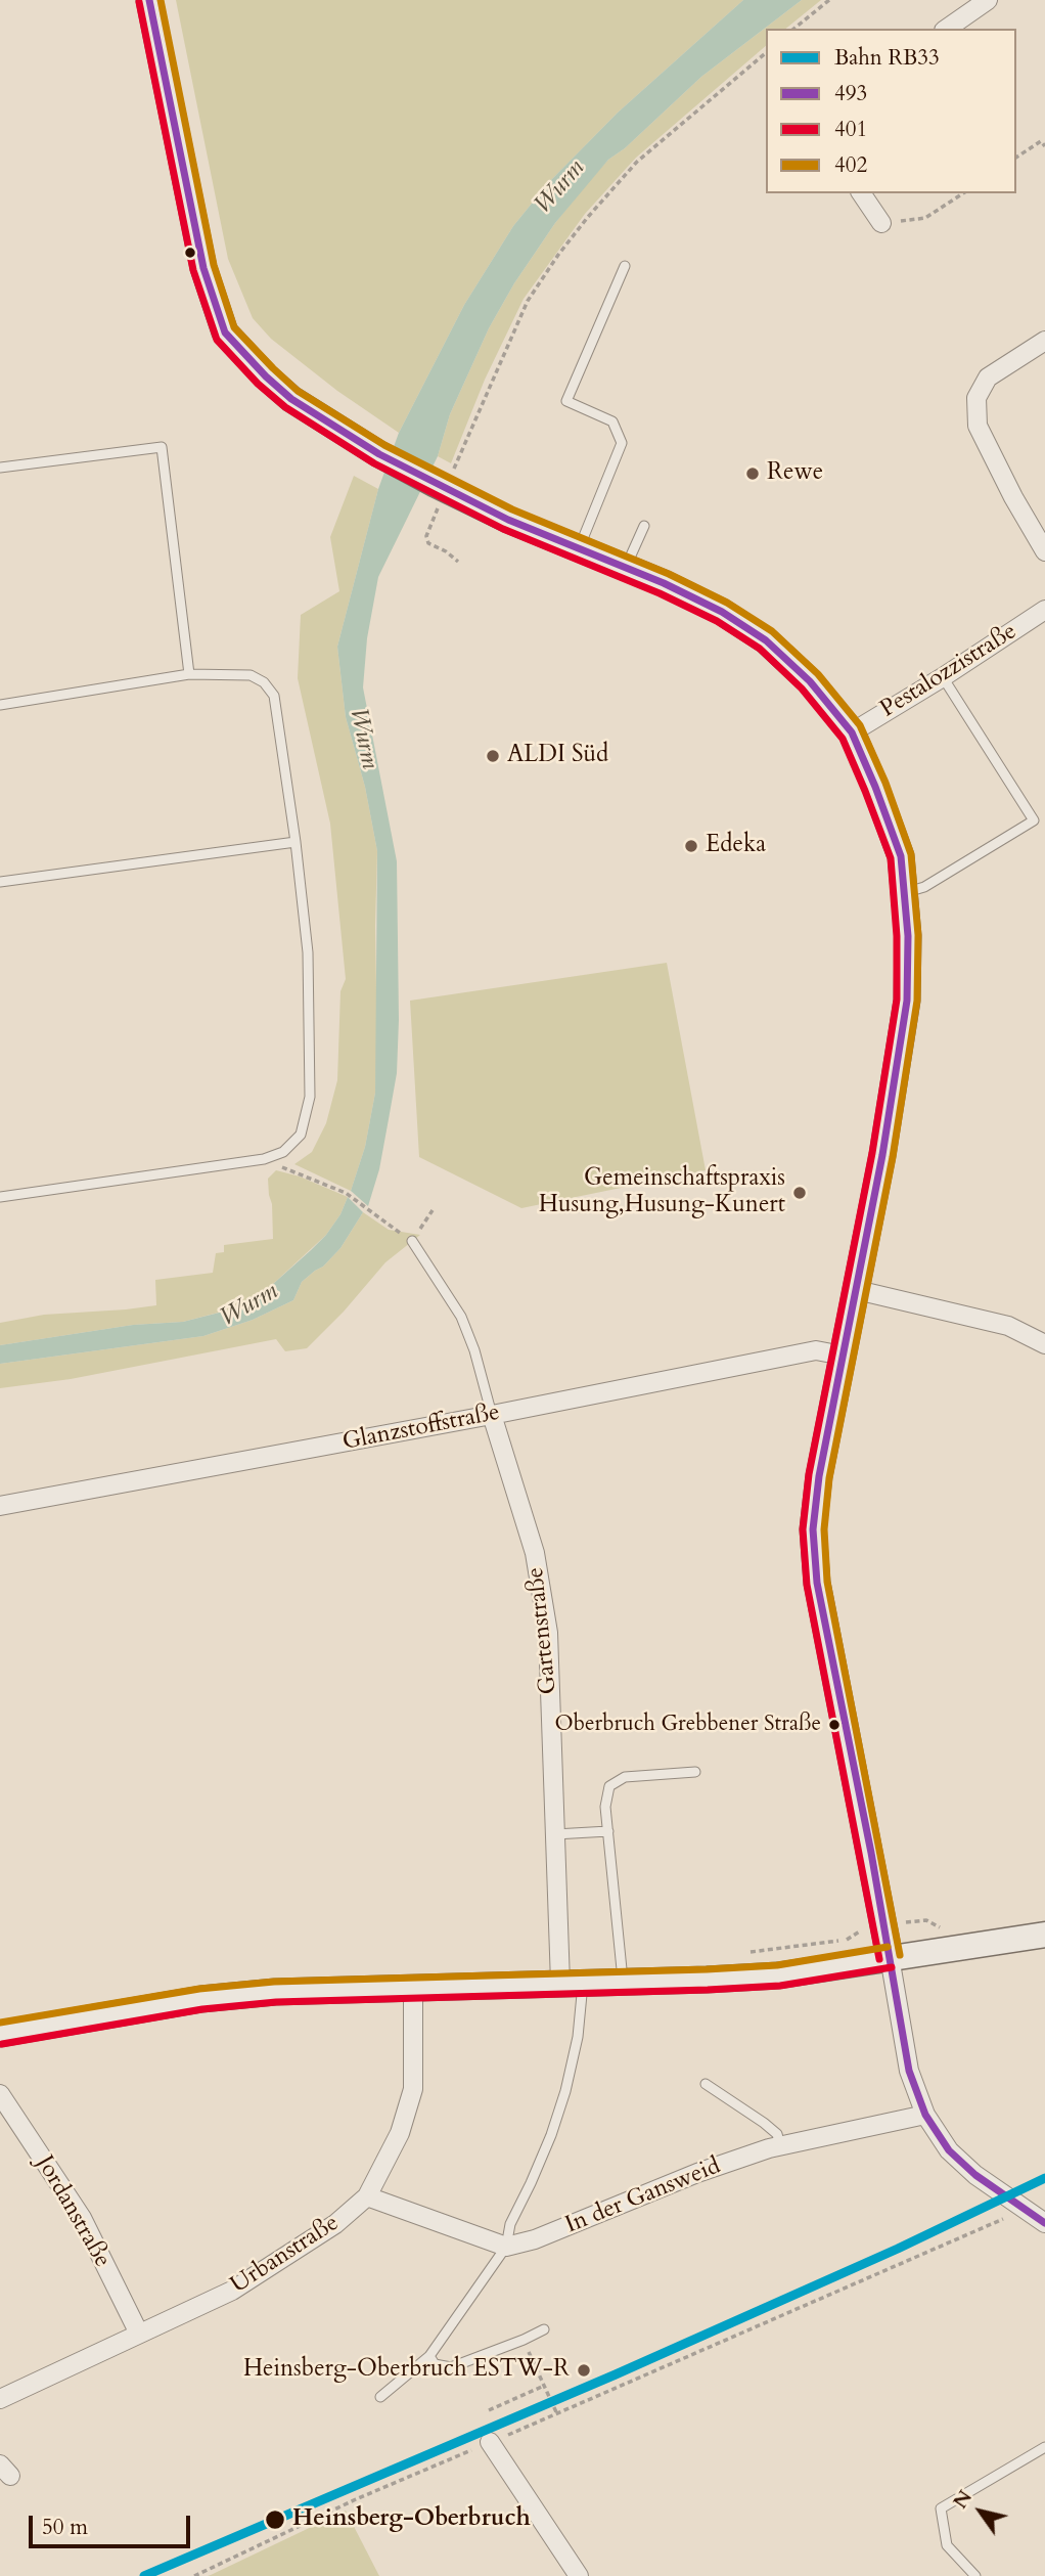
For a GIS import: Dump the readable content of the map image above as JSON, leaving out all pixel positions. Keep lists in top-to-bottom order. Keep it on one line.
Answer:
{"streets":{"street":["Pestalozzistraße","Glanzstoffstraße","Gartenstraße","In der Gansweid","Jordanstraße","Urbanstraße"]},"crossings":[["Glanzstoffstraße","Gartenstraße"],["Jordanstraße","Urbanstraße"]],"water":["Wurm"],"places":["Rewe","ALDI Süd","Edeka","Gemeinschaftspraxis Husung,Husung-Kunert","Oberbruch Grebbener Straße","Heinsberg-Oberbruch ESTW-R","Heinsberg-Oberbruch"],"lines":["transit line 493","transit line 402","transit line 401","rail line RB33"],"legend":["Bahn RB33","493","401","402"],"scale_bar":"50 m","north":"top left"}
